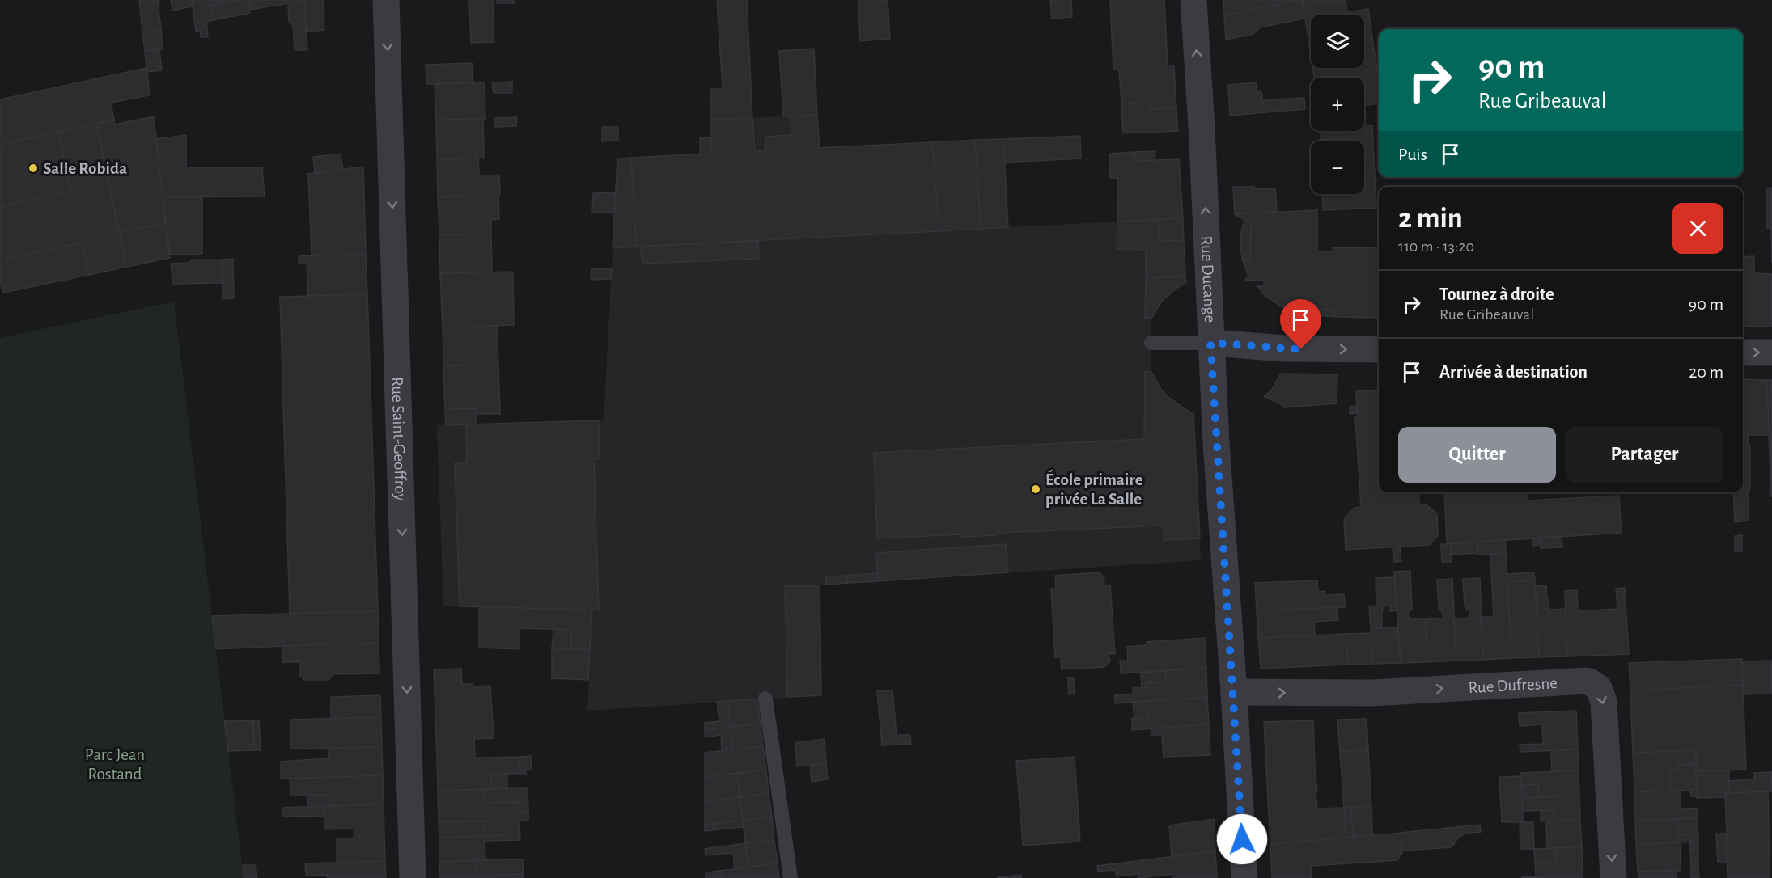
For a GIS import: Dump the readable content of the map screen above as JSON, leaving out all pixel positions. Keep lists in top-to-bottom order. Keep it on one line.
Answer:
{"streets":{"street":["Rue Ducange","Rue Saint-Geoffroy","Rue Dufresne"]},"crossings":[["Rue Ducange","Rue Dufresne"]],"one_way":["Rue Ducange","Rue Saint-Geoffroy"],"parks":["Parc Jean Rostand"],"places":["Salle Robida","École primaire privée La Salle"],"page":{"map_buttons":["+","−"],"turn":["90 m","Rue Gribeauval"],"then":"Puis","heading":["2 min","110 m · 13:20"],"list":[{"name":"Tournez à droite","note":"Rue Gribeauval","value":"90 m"},{"name":"Arrivée à destination","value":"20 m"}],"buttons":["Quitter","Partager"]}}
